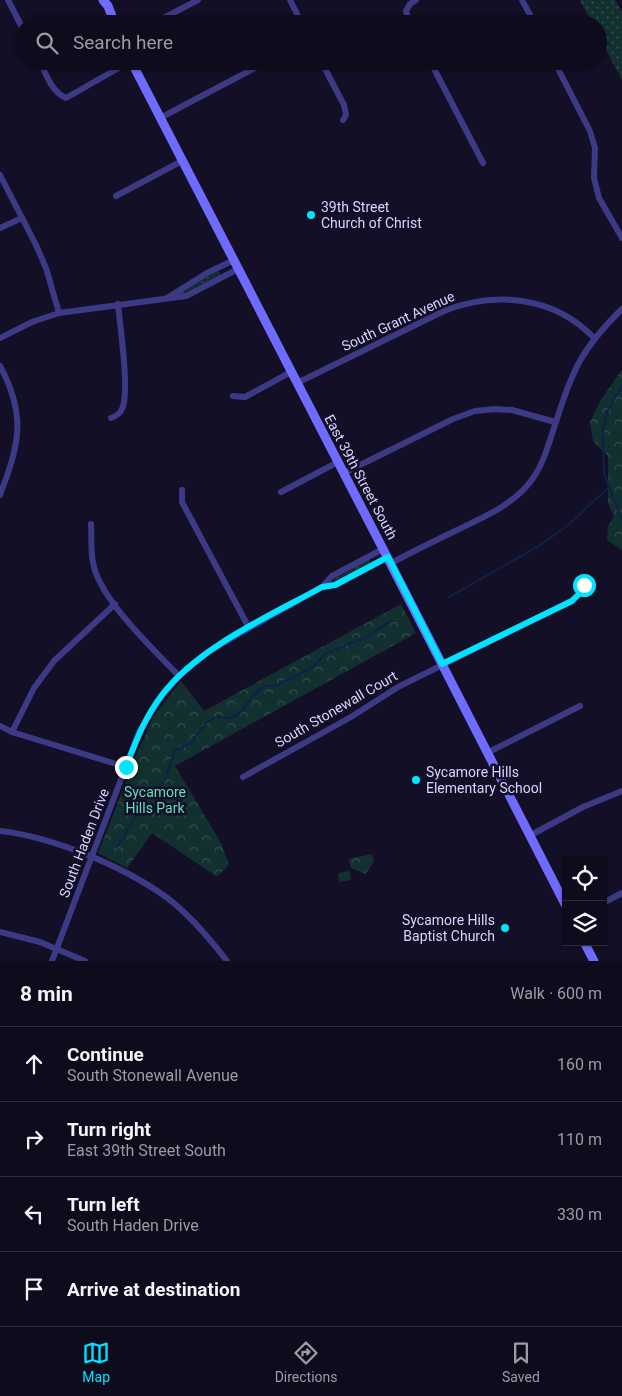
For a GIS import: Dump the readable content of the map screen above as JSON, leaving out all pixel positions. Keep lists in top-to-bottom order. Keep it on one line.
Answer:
{"streets":{"main road":["East 39th Street South"],"street":["South Grant Avenue","South Stonewall Court","South Haden Drive"]},"crossings":[["South Grant Avenue","East 39th Street South"],["South Grant Avenue","South Haden Drive"],["East 39th Street South","South Stonewall Court"],["East 39th Street South","South Haden Drive"]],"parks":["Sycamore Hills Park"],"places":["39th Street Church of Christ","Sycamore Hills Elementary School","Sycamore Hills Baptist Church"],"page":{"search":"Search here","heading":["8 min","Walk · 600 m"],"list":[["Continue","South Stonewall Avenue","160 m"],["Turn right","East 39th Street South","110 m"],["Turn left","South Haden Drive","330 m"],"Arrive at destination"],"nav":["Map","Directions","Saved"]}}
